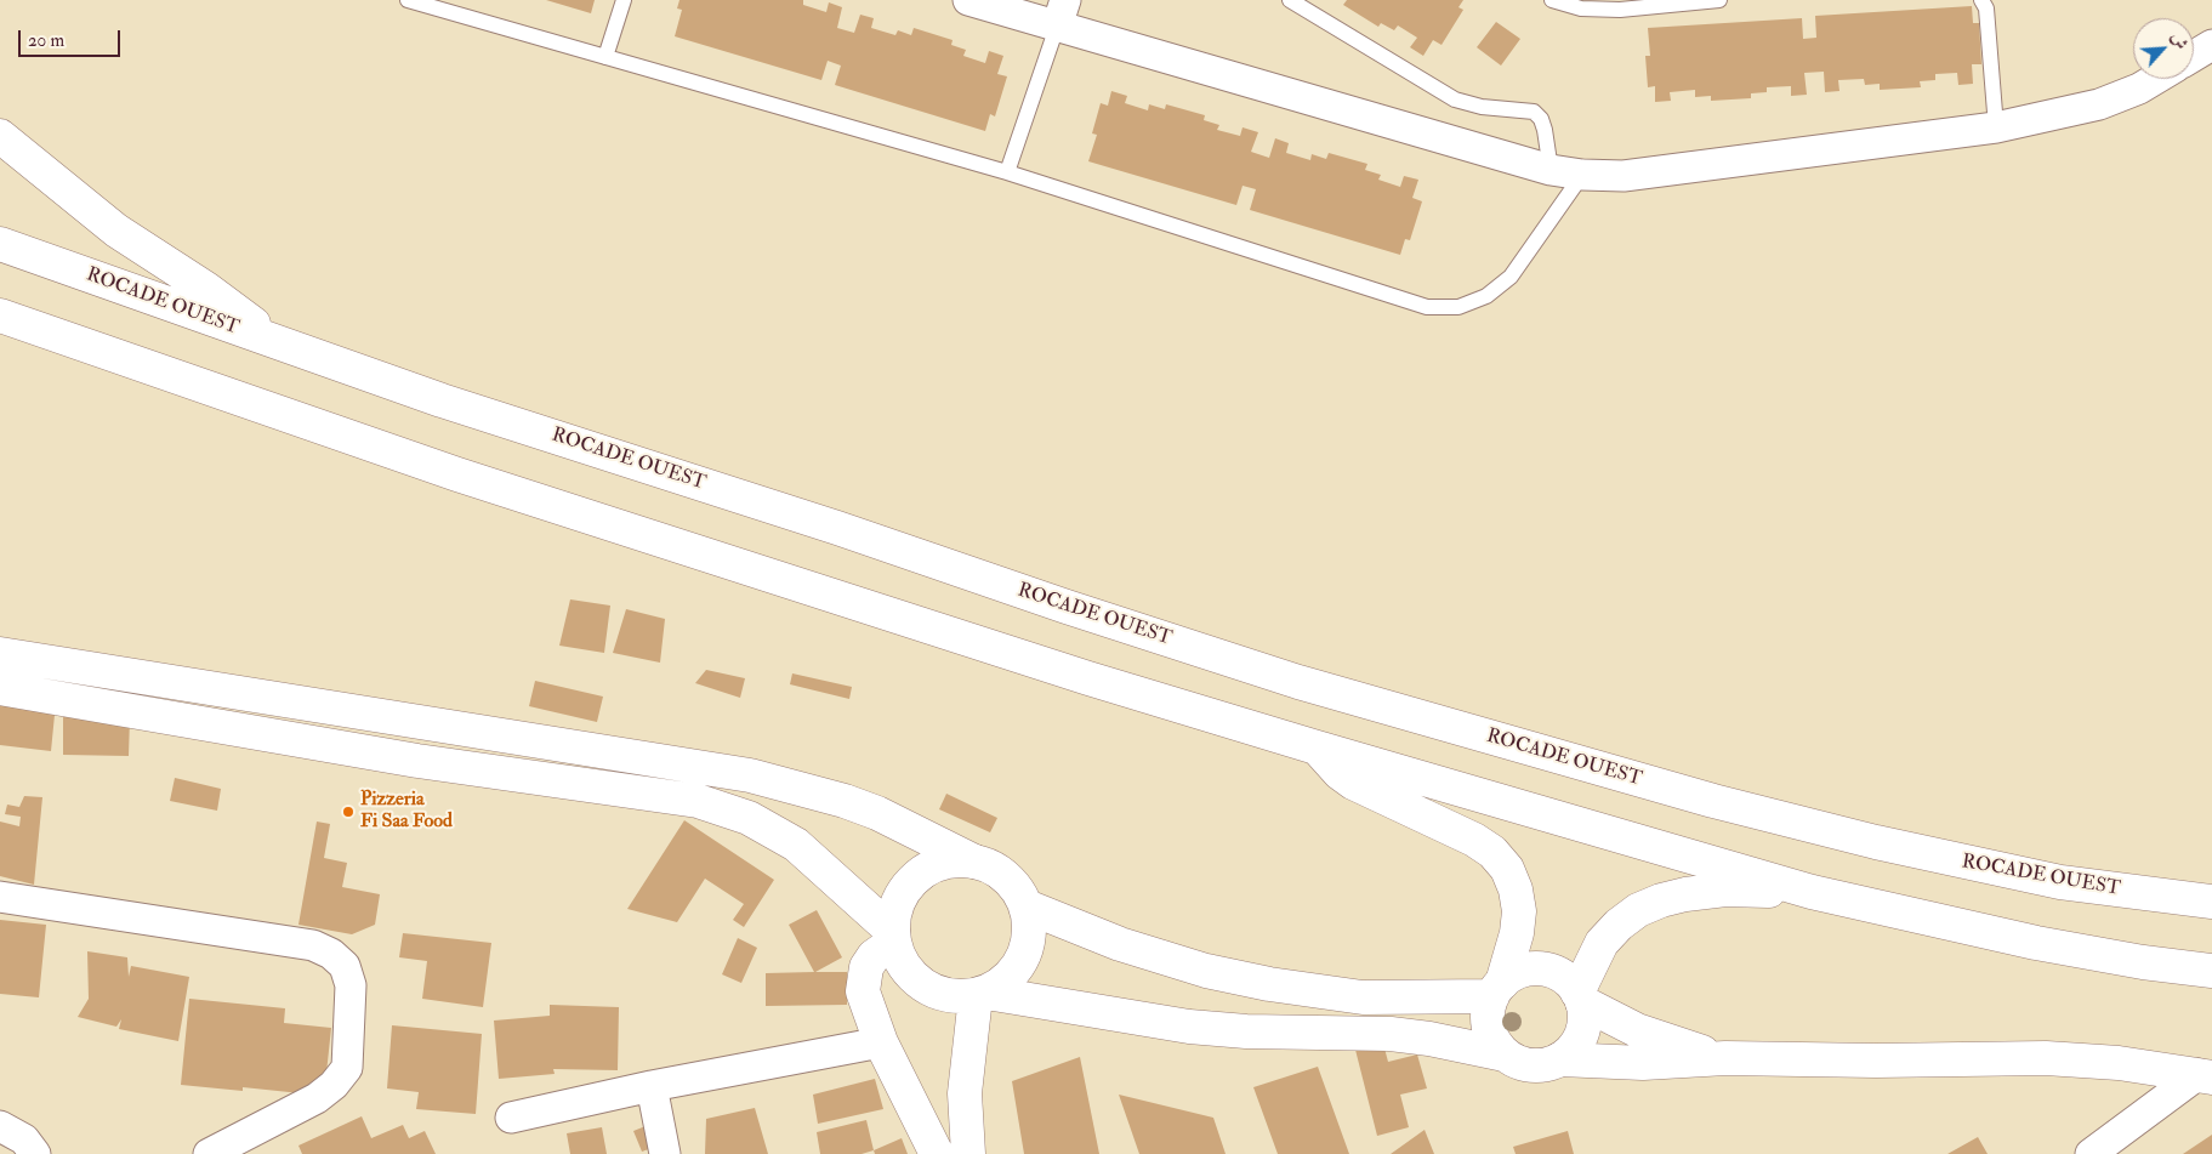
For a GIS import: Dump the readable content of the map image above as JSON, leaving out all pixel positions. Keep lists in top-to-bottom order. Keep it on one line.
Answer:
{"streets":{"main road":["ROCADE OUEST"]},"places":["Pizzeria Fi Saa Food"],"scale_bar":"20 m","north":"top right"}
